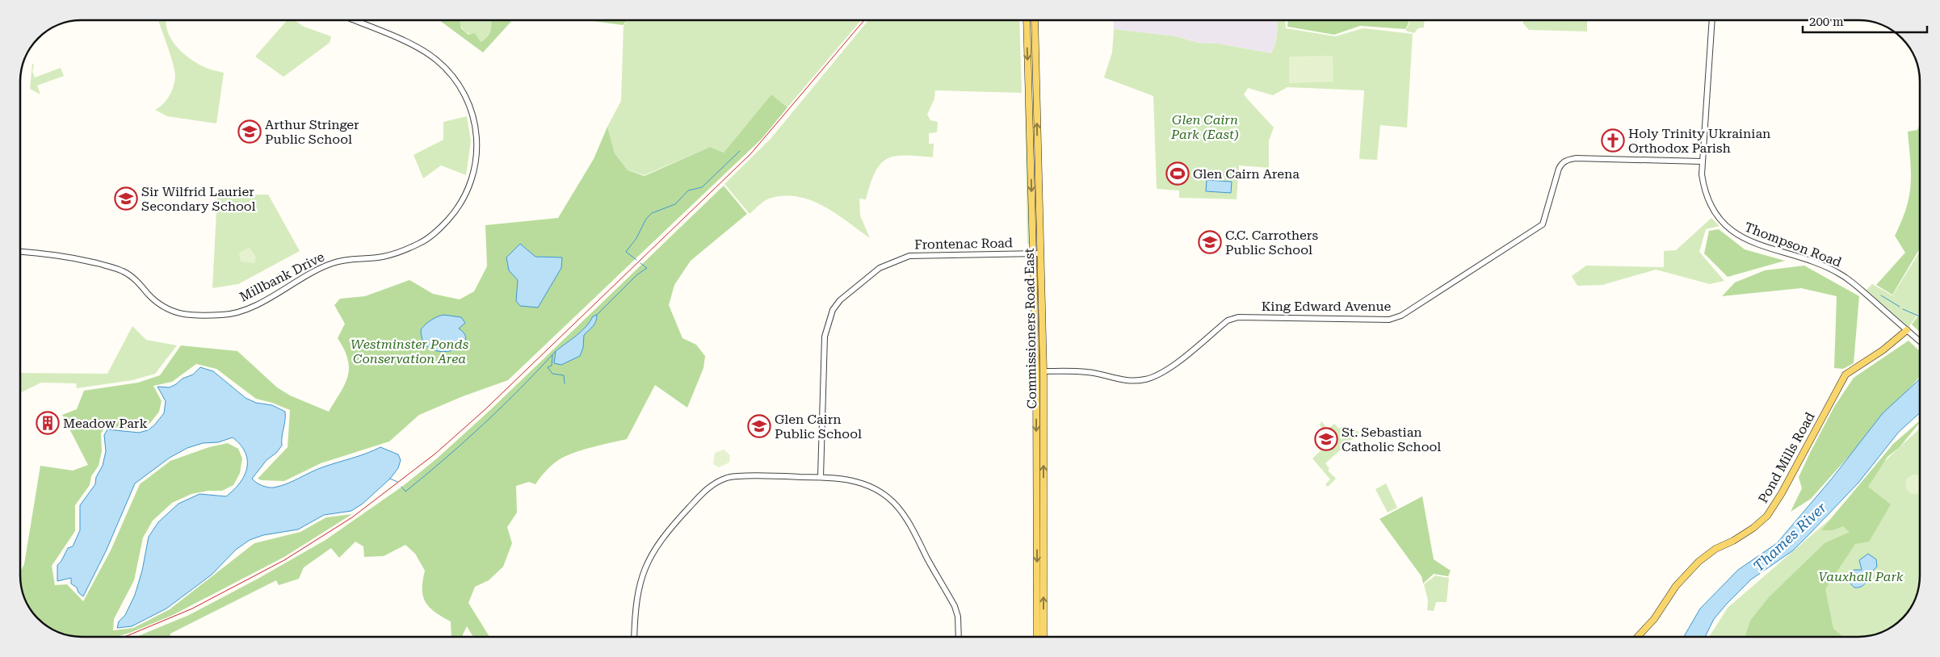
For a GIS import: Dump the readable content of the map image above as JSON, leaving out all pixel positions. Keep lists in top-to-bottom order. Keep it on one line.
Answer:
{"streets":{"main road":["Commissioners Road East","Pond Mills Road"],"street":["Frontenac Road","Thompson Road","Millbank Drive","King Edward Avenue"]},"crossings":[["Frontenac Road","Commissioners Road East"],["Thompson Road","King Edward Avenue"],["Thompson Road","Pond Mills Road"],["King Edward Avenue","Commissioners Road East"]],"water":["Thames River"],"parks":["Glen Cairn Park (East)","Westminster Ponds Conservation Area","Vauxhall Park"],"places":{"school or university":["Arthur Stringer Public School","Sir Wilfrid Laurier Secondary School","C.C. Carrothers Public School","Glen Cairn Public School","St. Sebastian Catholic School"],"church":["Holy Trinity Ukrainian Orthodox Parish"],"sports":["Glen Cairn Arena"],"building":["Meadow Park"]},"scale_bar":"200 m"}
